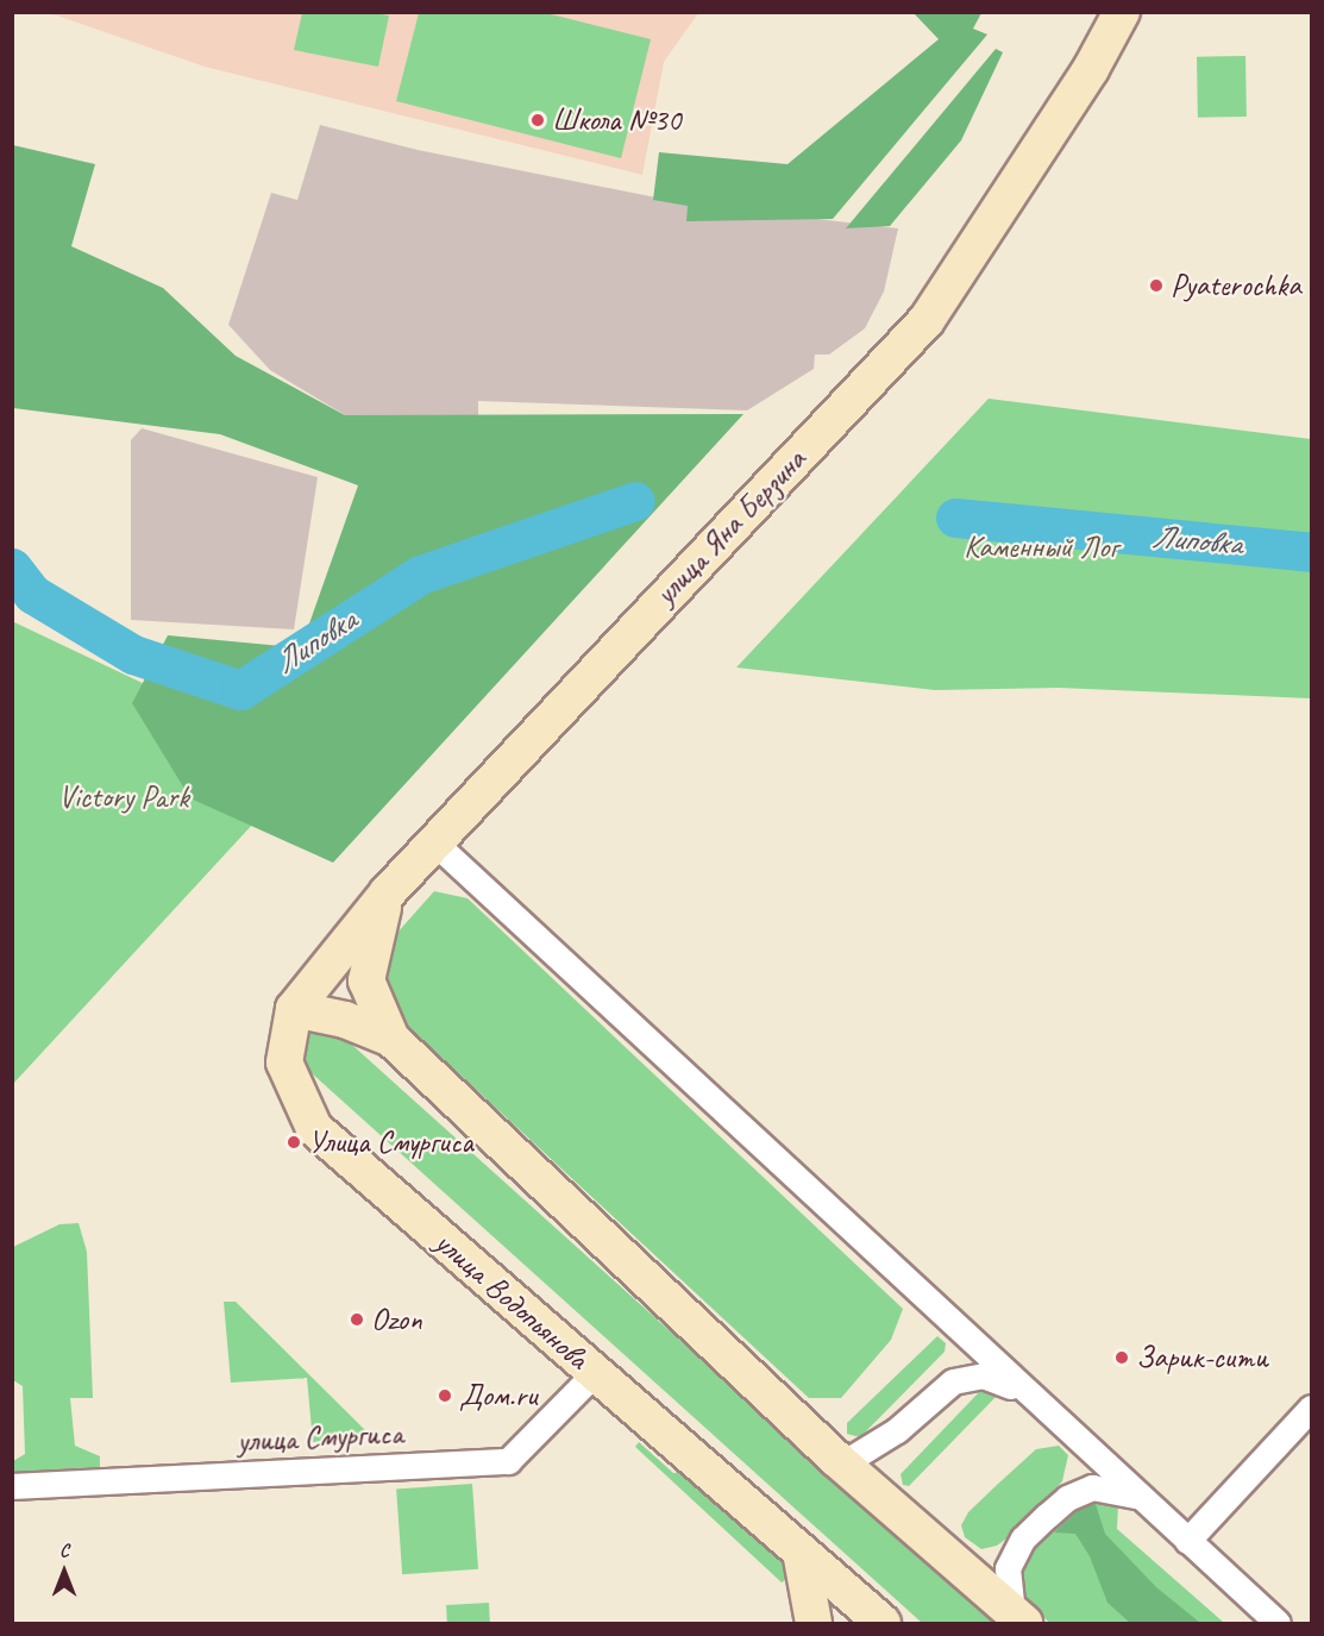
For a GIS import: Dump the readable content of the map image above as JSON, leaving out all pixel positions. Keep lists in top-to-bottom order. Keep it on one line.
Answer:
{"streets":{"main road":["улица Яна Берзина","улица Водопьянова"],"street":["улица Смургиса"]},"crossings":[["улица Яна Берзина","улица Водопьянова"],["улица Водопьянова","улица Смургиса"]],"water":["Липовка"],"parks":["Каменный Лог","Victory Park"],"places":["Школа №30","Pyaterochka","Улица Смургиса","Ozon","Зарик-сити","Дом.ru"],"north":"top"}
